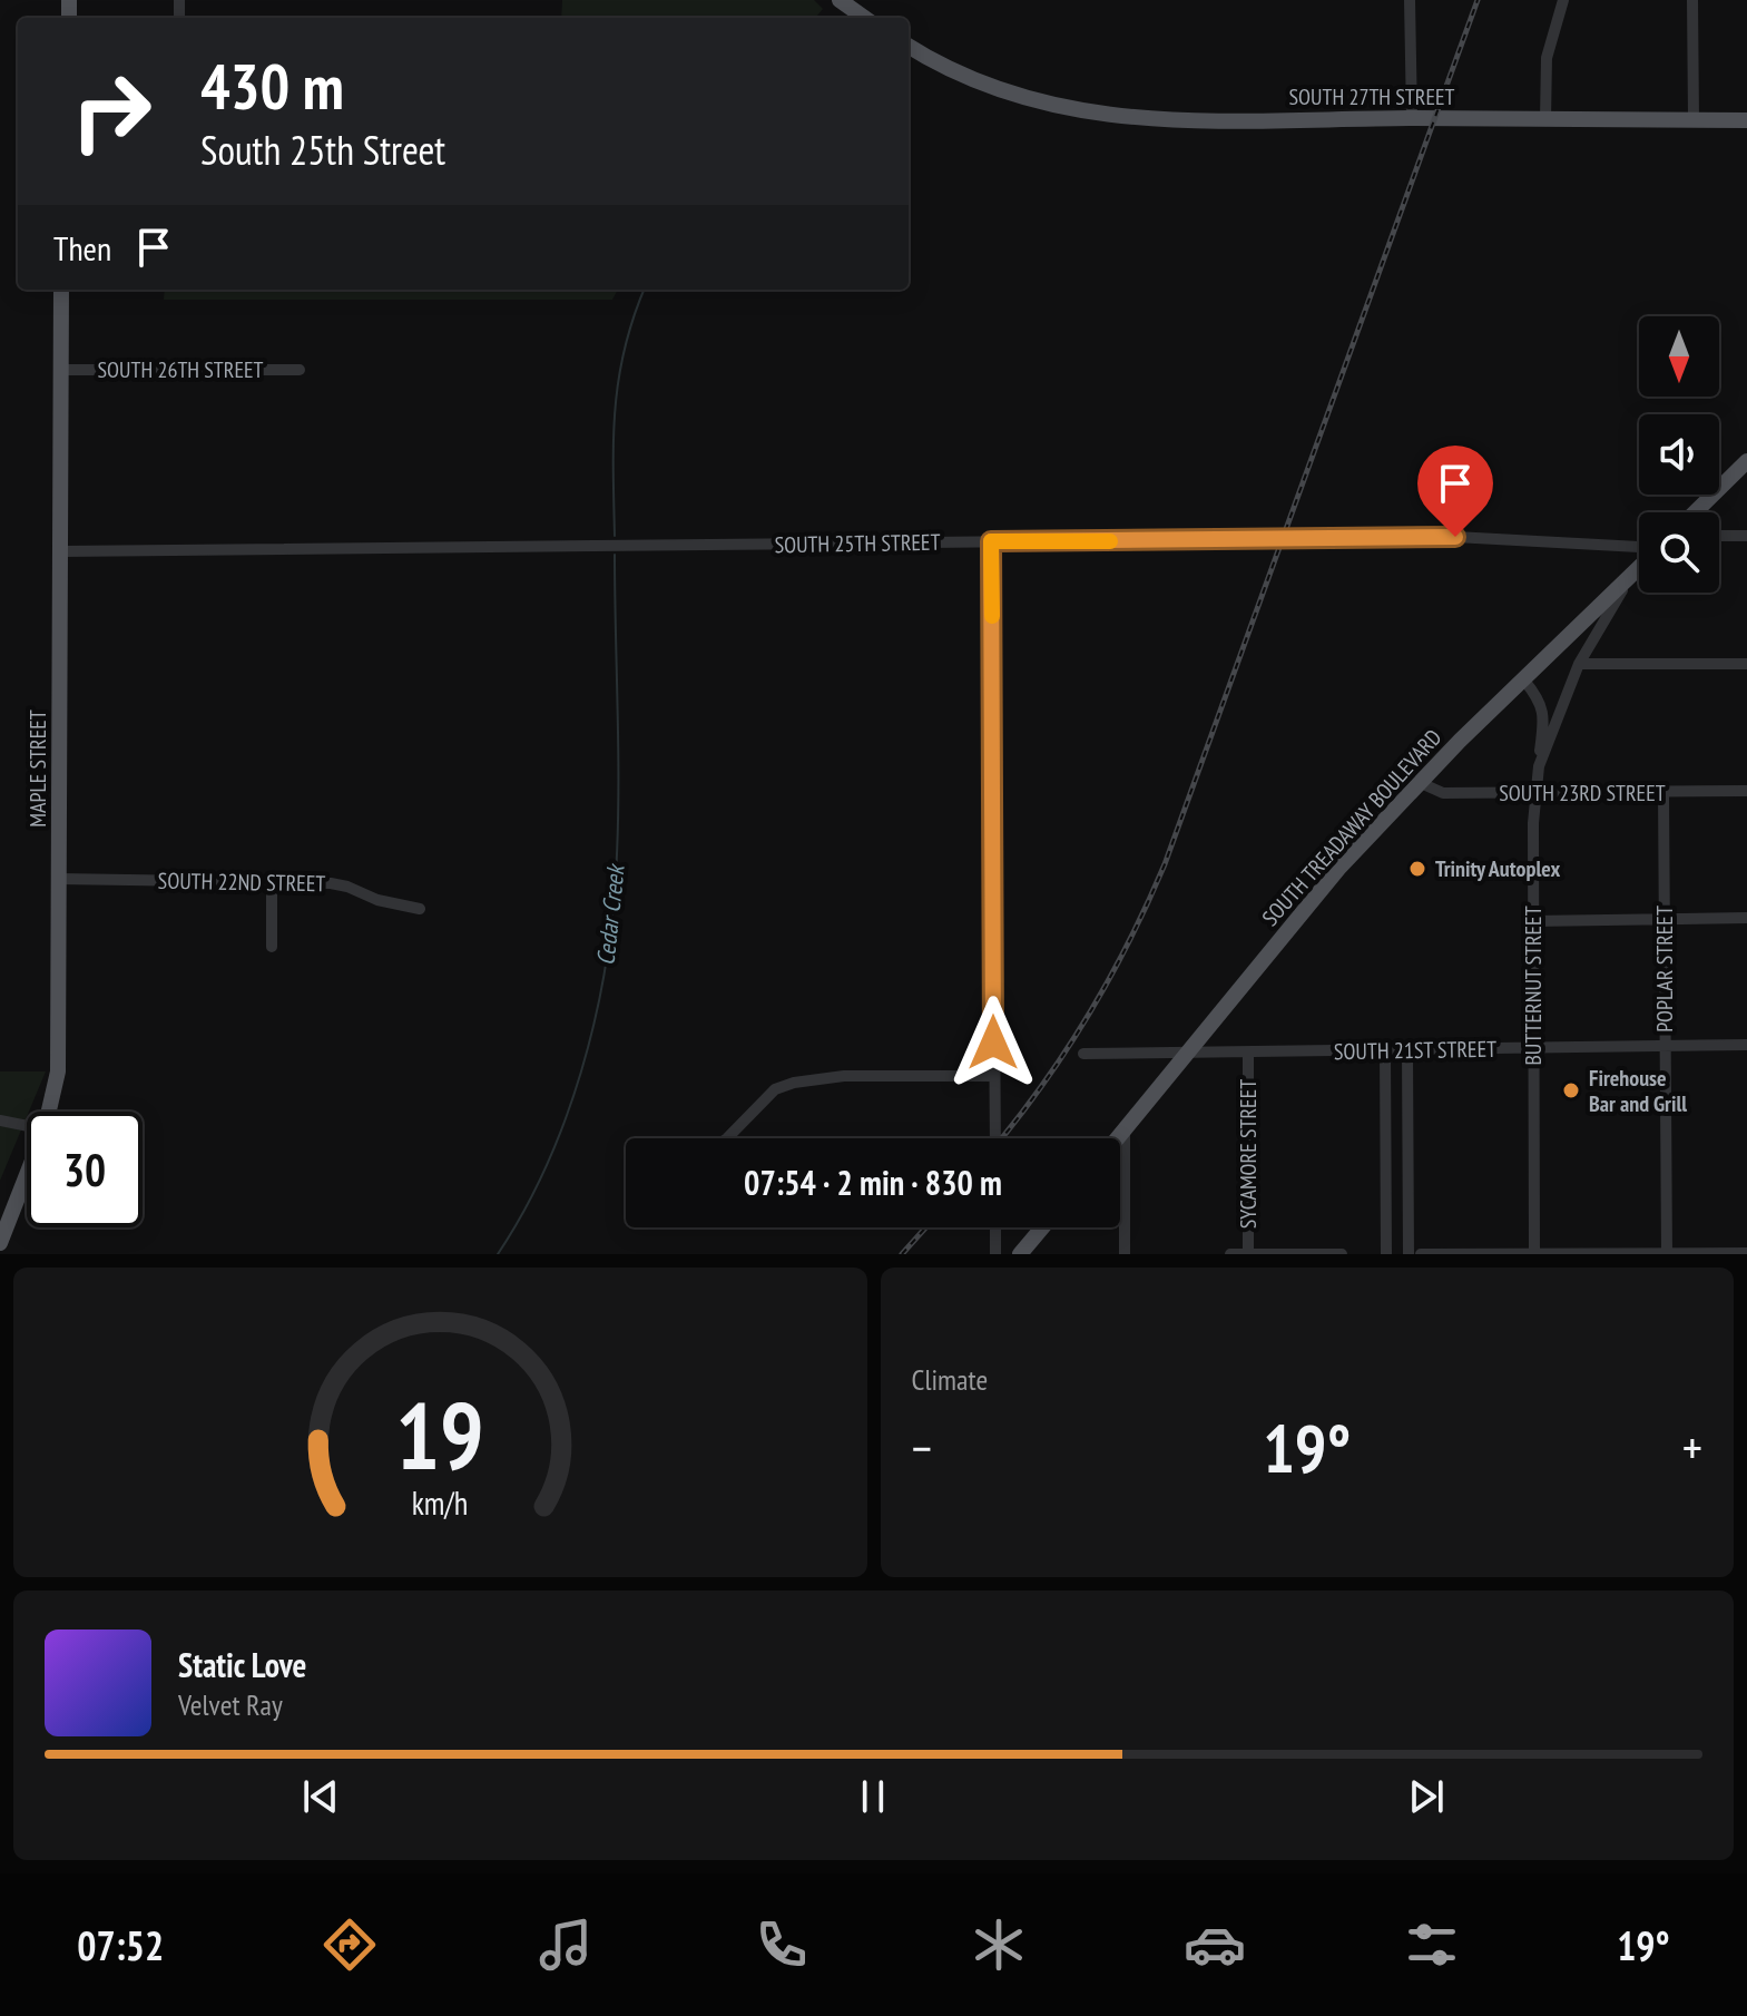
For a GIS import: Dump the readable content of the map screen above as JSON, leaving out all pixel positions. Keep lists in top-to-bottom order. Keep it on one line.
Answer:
{"streets":{"main road":["SOUTH 27TH STREET","MAPLE STREET","SOUTH TREADAWAY BOULEVARD"],"street":["SOUTH 26TH STREET","SOUTH 25TH STREET","SOUTH 23RD STREET","SOUTH 22ND STREET","POPLAR STREET","BUTTERNUT STREET","SOUTH 21ST STREET","SYCAMORE STREET"]},"crossings":[["SOUTH 26TH STREET","MAPLE STREET"],["SOUTH 25TH STREET","MAPLE STREET"],["MAPLE STREET","SOUTH 22ND STREET"],["SOUTH 23RD STREET","SOUTH TREADAWAY BOULEVARD"],["SOUTH 23RD STREET","POPLAR STREET"],["SOUTH 23RD STREET","BUTTERNUT STREET"],["SOUTH TREADAWAY BOULEVARD","BUTTERNUT STREET"],["SOUTH TREADAWAY BOULEVARD","SOUTH 21ST STREET"],["POPLAR STREET","SOUTH 21ST STREET"],["BUTTERNUT STREET","SOUTH 21ST STREET"],["SOUTH 21ST STREET","SYCAMORE STREET"]],"water":["Cedar Creek"],"places":["Trinity Autoplex","Firehouse Bar and Grill"],"north":"bottom","page":{"turn":["430 m","South 25th Street"],"then":"Then","limit":"30","trip":"07:54 · 2 min · 830 m","tile":"Climate","heat":["−","19°","+"],"song":["Static Love","Velvet Ray"],"tabs":["07:52","19°"],"gauge":["19","km/h"]}}
